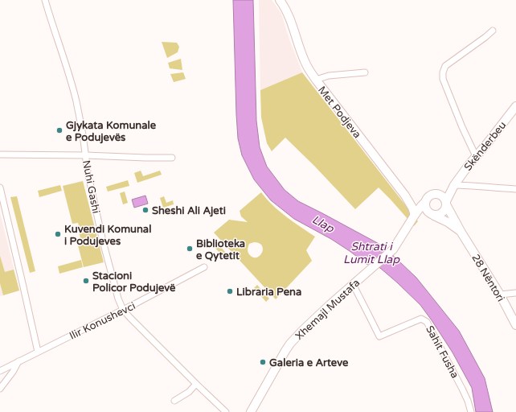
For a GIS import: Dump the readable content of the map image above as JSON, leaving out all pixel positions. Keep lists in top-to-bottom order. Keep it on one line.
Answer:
{"streets":{"main road":["Met Podjeva","Skënderbeu","28 Nëntori","Xhemajl Mustafa"],"street":["Nuhi Gashi","Ilir Konushevci","Sahit Fusha"]},"crossings":[["Met Podjeva","Xhemajl Mustafa"],["Skënderbeu","28 Nëntori"],["Skënderbeu","Xhemajl Mustafa"],["Nuhi Gashi","Ilir Konushevci"],["28 Nëntori","Xhemajl Mustafa"],["Xhemajl Mustafa","Sahit Fusha"]],"water":["Llap","Shtrati i Lumit Llap"],"places":["Gjykata Komunale e Podujevës","Sheshi Ali Ajeti","Kuvendi Komunal i Podujeves","Biblioteka e Qytetit","Stacioni Policor Podujevë","Libraria Pena","Galeria e Arteve"]}
